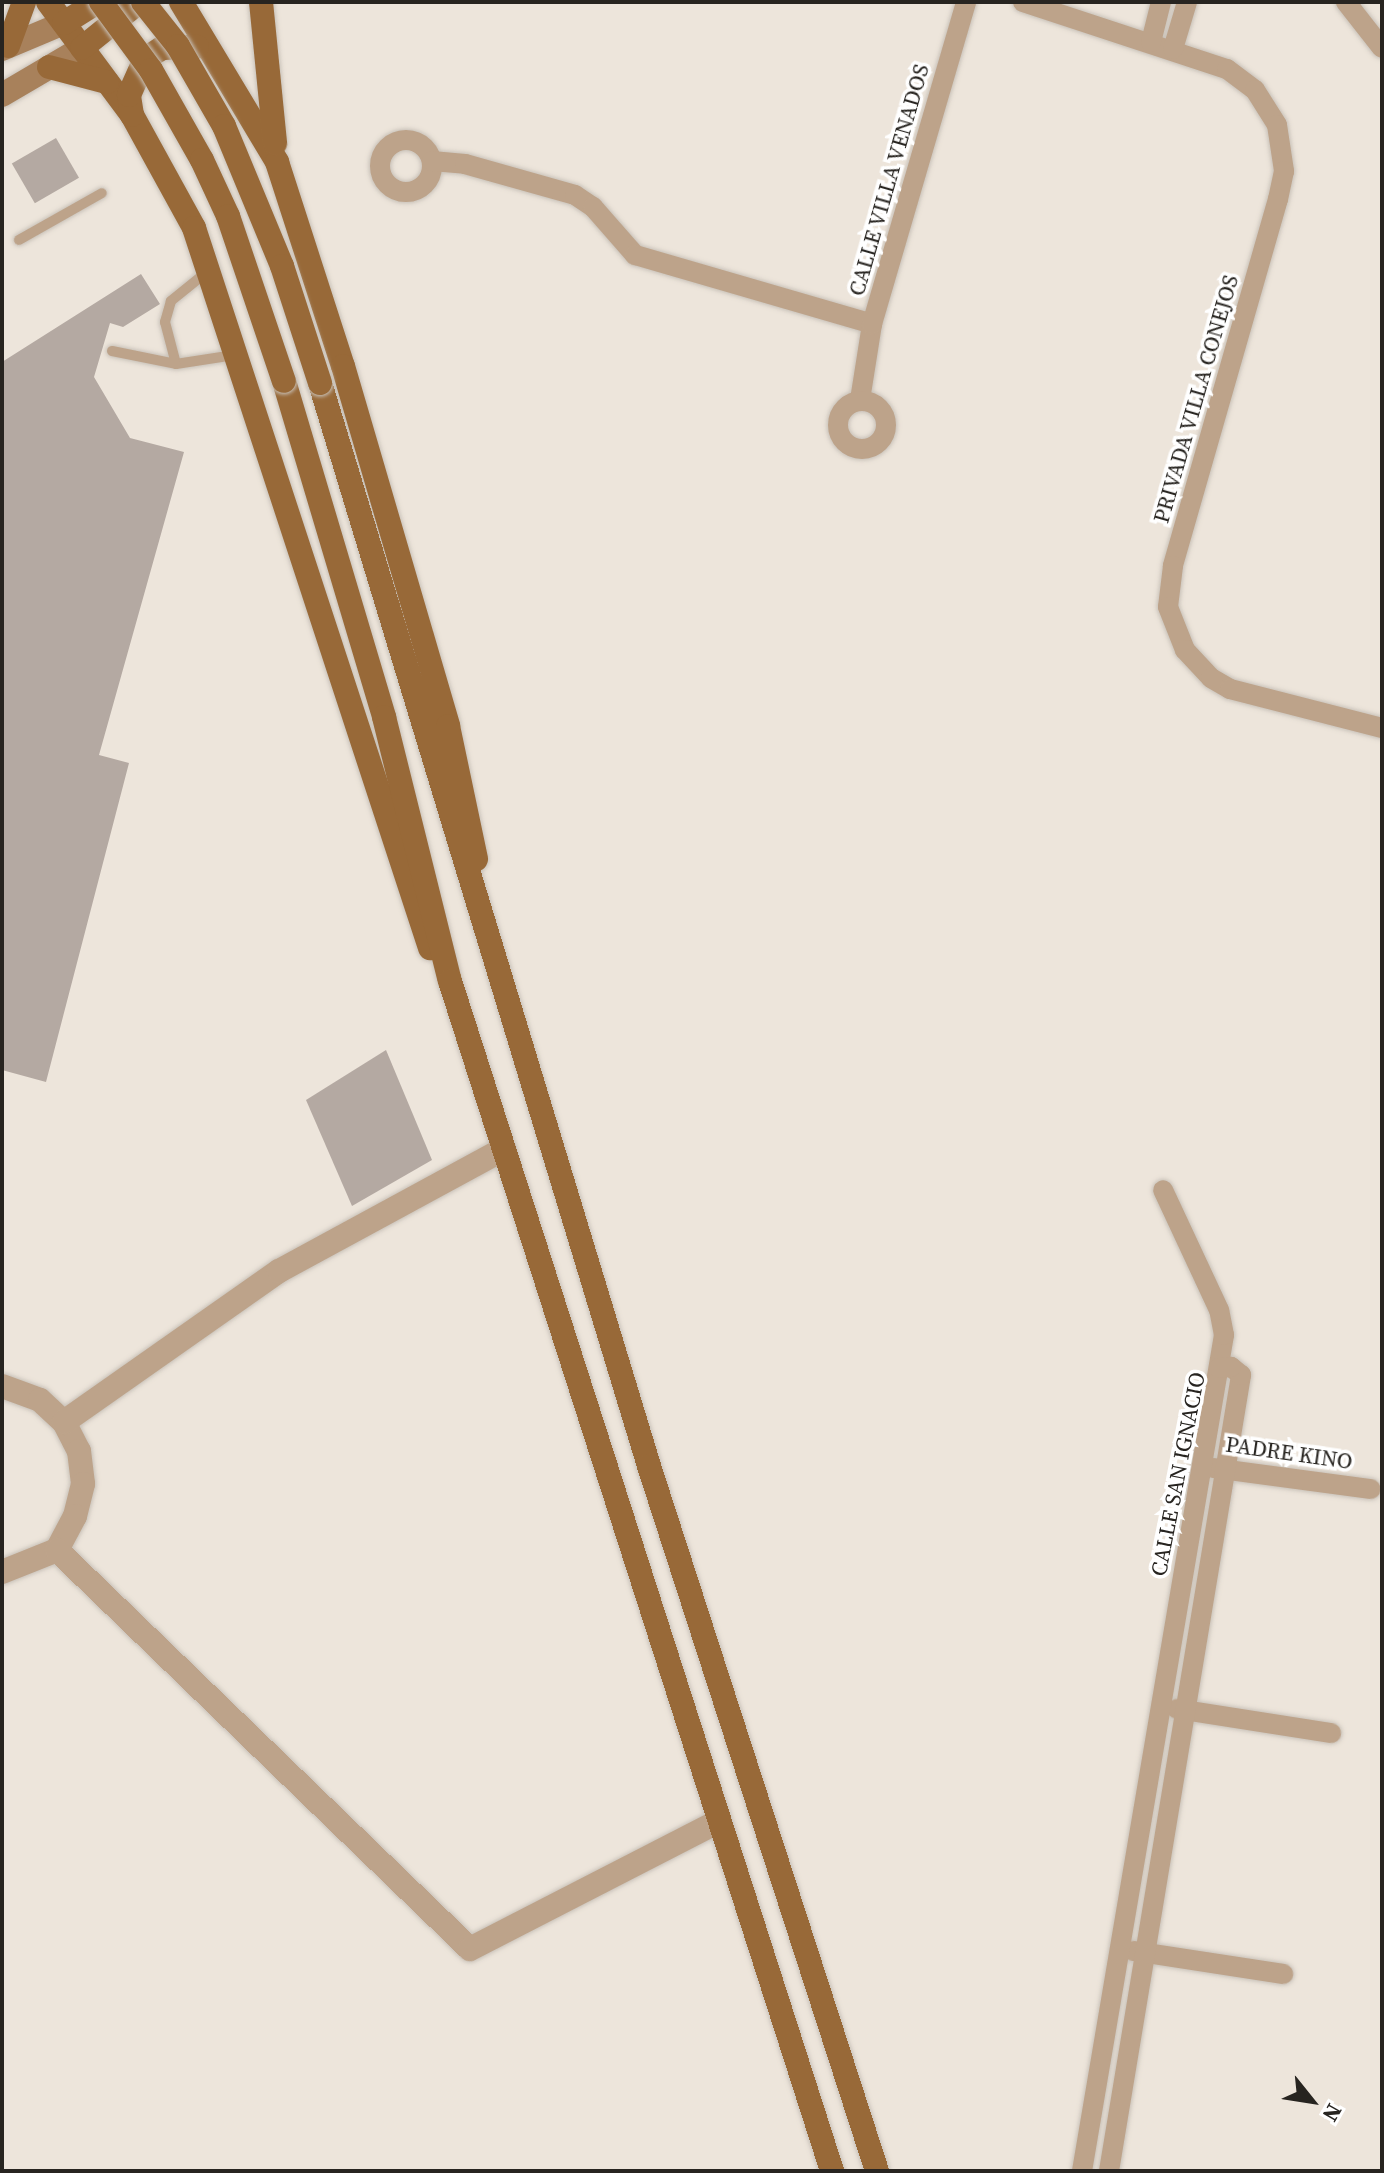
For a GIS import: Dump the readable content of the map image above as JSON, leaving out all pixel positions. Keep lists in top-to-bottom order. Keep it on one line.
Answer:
{"streets":{"street":["CALLE VILLA VENADOS","PRIVADA VILLA CONEJOS","PADRE KINO","CALLE SAN IGNACIO"]},"crossings":[["PADRE KINO","CALLE SAN IGNACIO"]],"north":"bottom right"}
